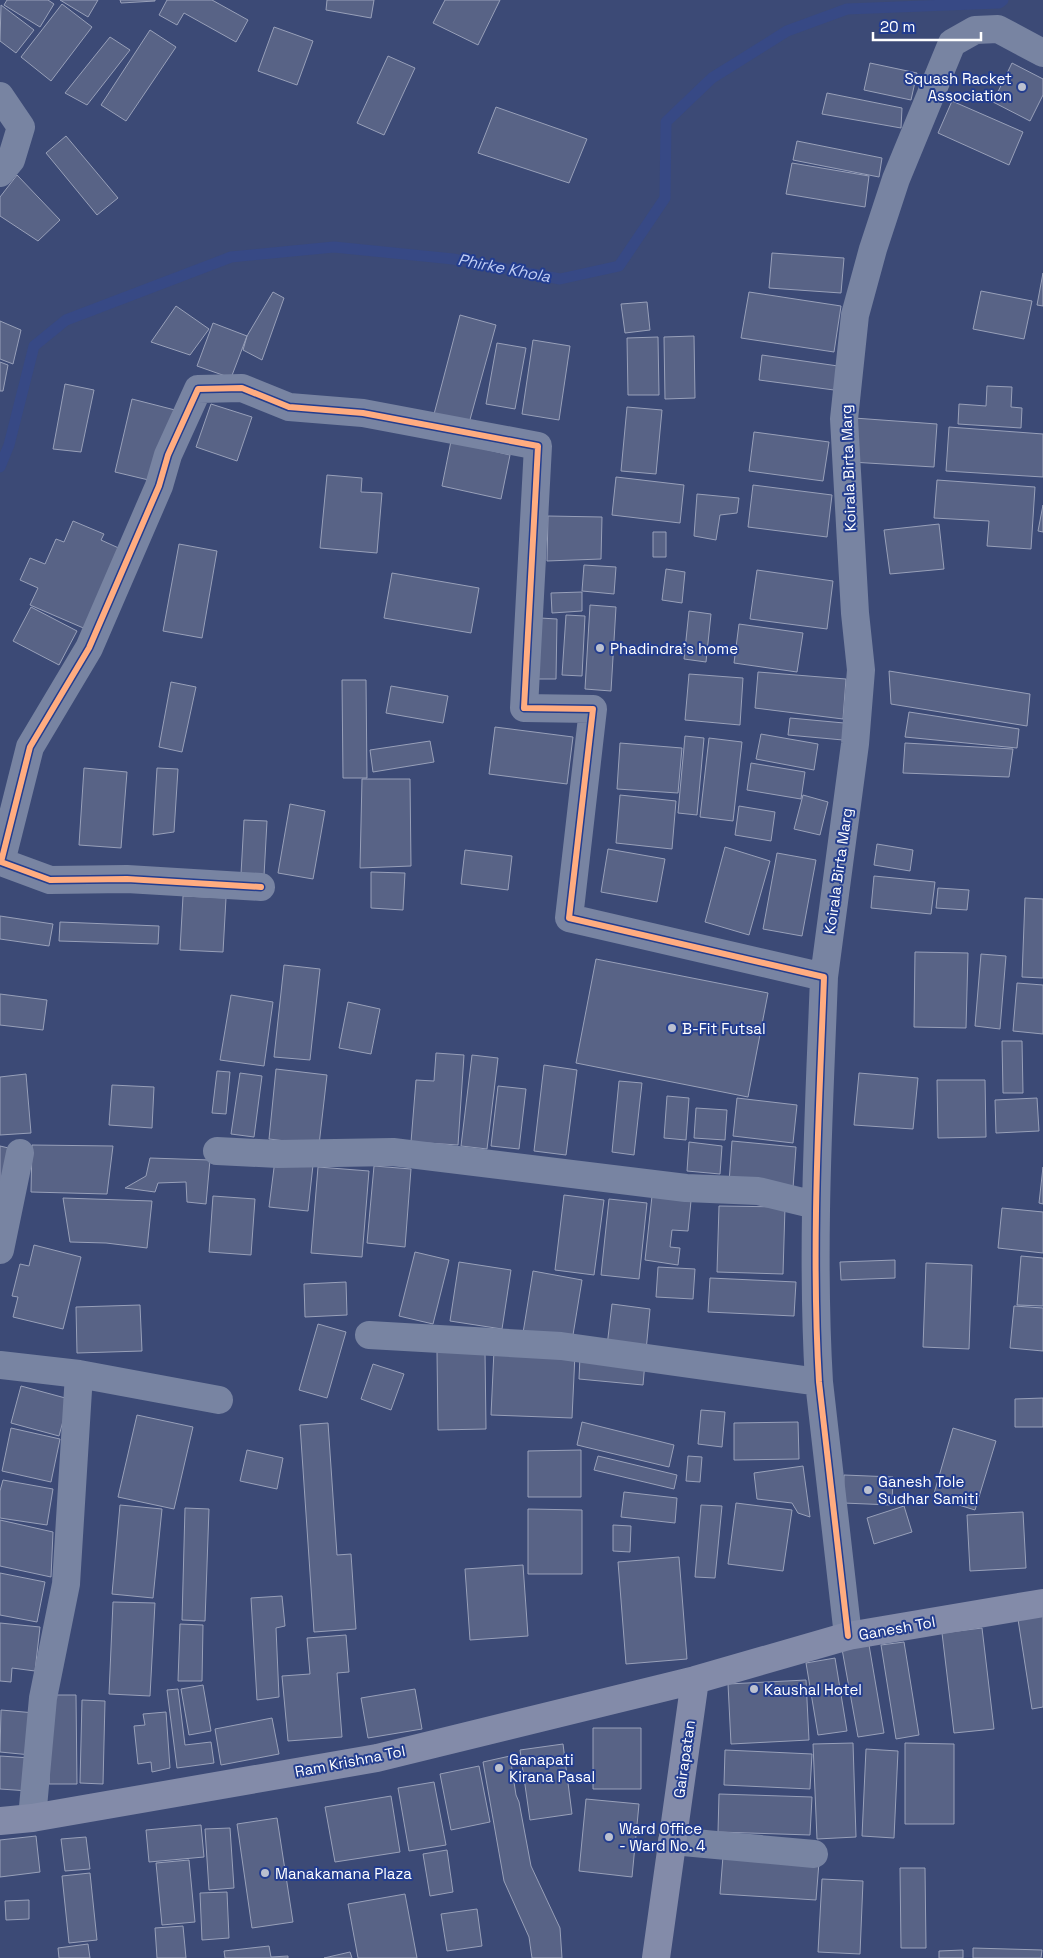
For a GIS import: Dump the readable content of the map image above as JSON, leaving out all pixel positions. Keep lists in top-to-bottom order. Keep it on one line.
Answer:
{"streets":{"main road":["Ganesh Tol","Gairapatan","Ram Krishna Tol"],"street":["Koirala Birta Marg"]},"crossings":[["Koirala Birta Marg","Ganesh Tol"],["Ganesh Tol","Gairapatan"],["Ganesh Tol","Ram Krishna Tol"],["Gairapatan","Ram Krishna Tol"]],"water":["Phirke Khola"],"places":["Squash Racket Association","Phadindra's home","B-Fit Futsal","Ganesh Tole Sudhar Samiti","Kaushal Hotel","Ganapati Kirana Pasal","Ward Office - Ward No. 4","Manakamana Plaza"],"scale_bar":"20 m"}
